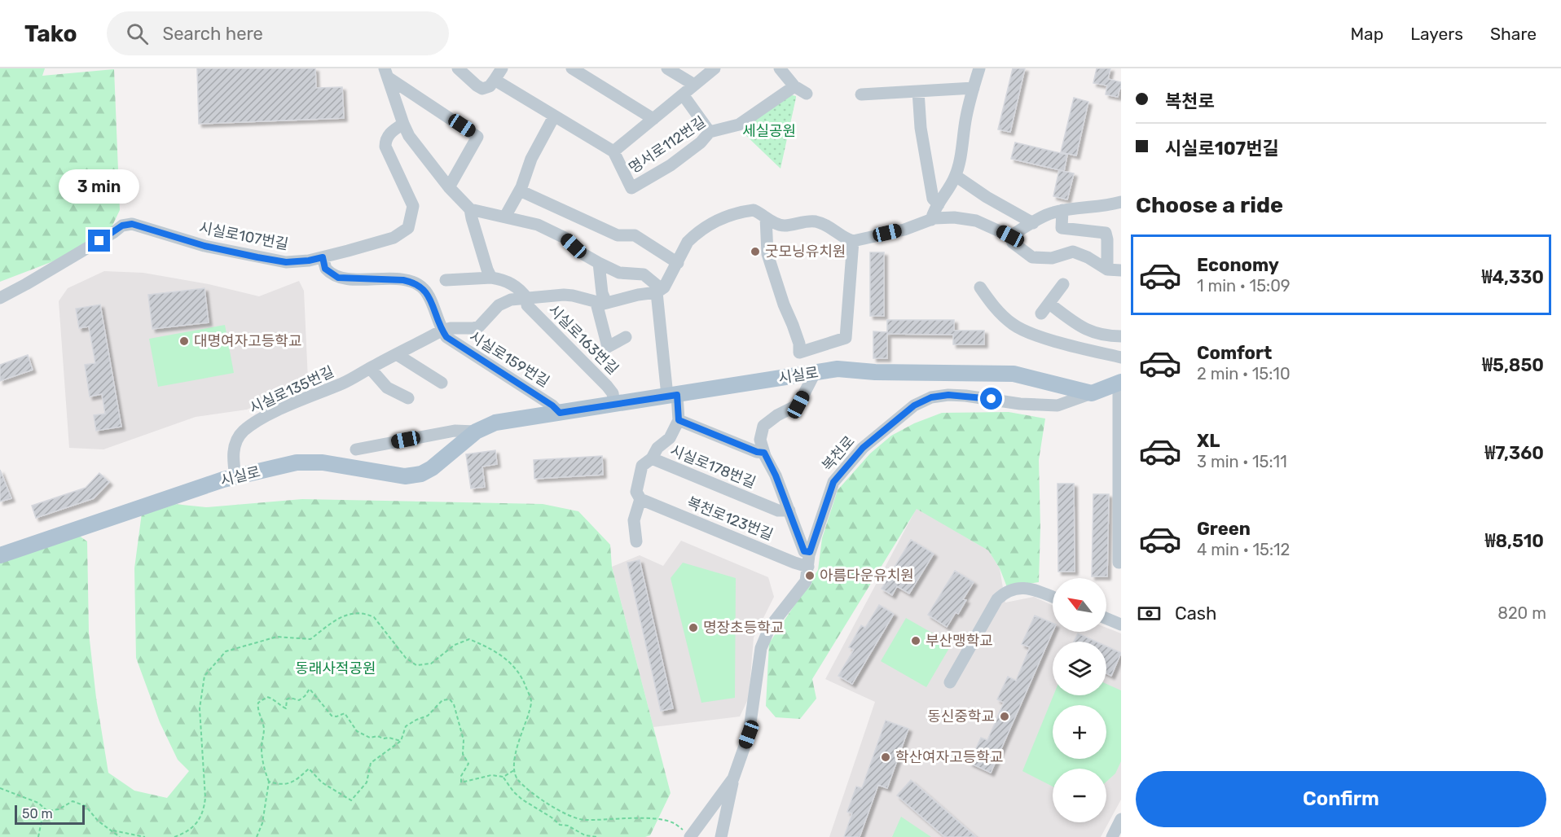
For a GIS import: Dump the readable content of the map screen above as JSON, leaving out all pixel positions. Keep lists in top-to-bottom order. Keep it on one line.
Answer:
{"streets":{"main road":["시실로"],"street":["명서로112번길","시실로107번길","시실로163번길","시실로159번길","시실로135번길","복천로","시실로178번길","복천로123번길"]},"crossings":[["시실로163번길","시실로"],["시실로163번길","시실로135번길"],["시실로159번길","시실로"],["시실로159번길","시실로135번길"],["시실로","시실로135번길"],["시실로","복천로"],["시실로","시실로178번길"],["복천로","시실로178번길"],["복천로","복천로123번길"]],"parks":["세실공원","동래사적공원"],"places":["굿모닝유치원","대명여자고등학교","아름다운유치원","명장초등학교","부산맹학교","동신중학교","학산여자고등학교"],"scale_bar":"50 m","north":"top left","page":{"header":"Tako","search":"Search here","nav":["Map","Layers","Share"],"banner":["복천로","시실로107번길"],"bubble":"3 min","heading":"Choose a ride","list":[{"name":"Economy","note":"1 min · 15:09","value":"₩4,330"},{"name":"Comfort","note":"2 min · 15:10","value":"₩5,850"},{"name":"XL","note":"3 min · 15:11","value":"₩7,360"},{"name":"Green","note":"4 min · 15:12","value":"₩8,510"}],"map_buttons":["+","−"],"pay":["Cash","820 m"],"buttons":"Confirm","scale":"50 m"}}
